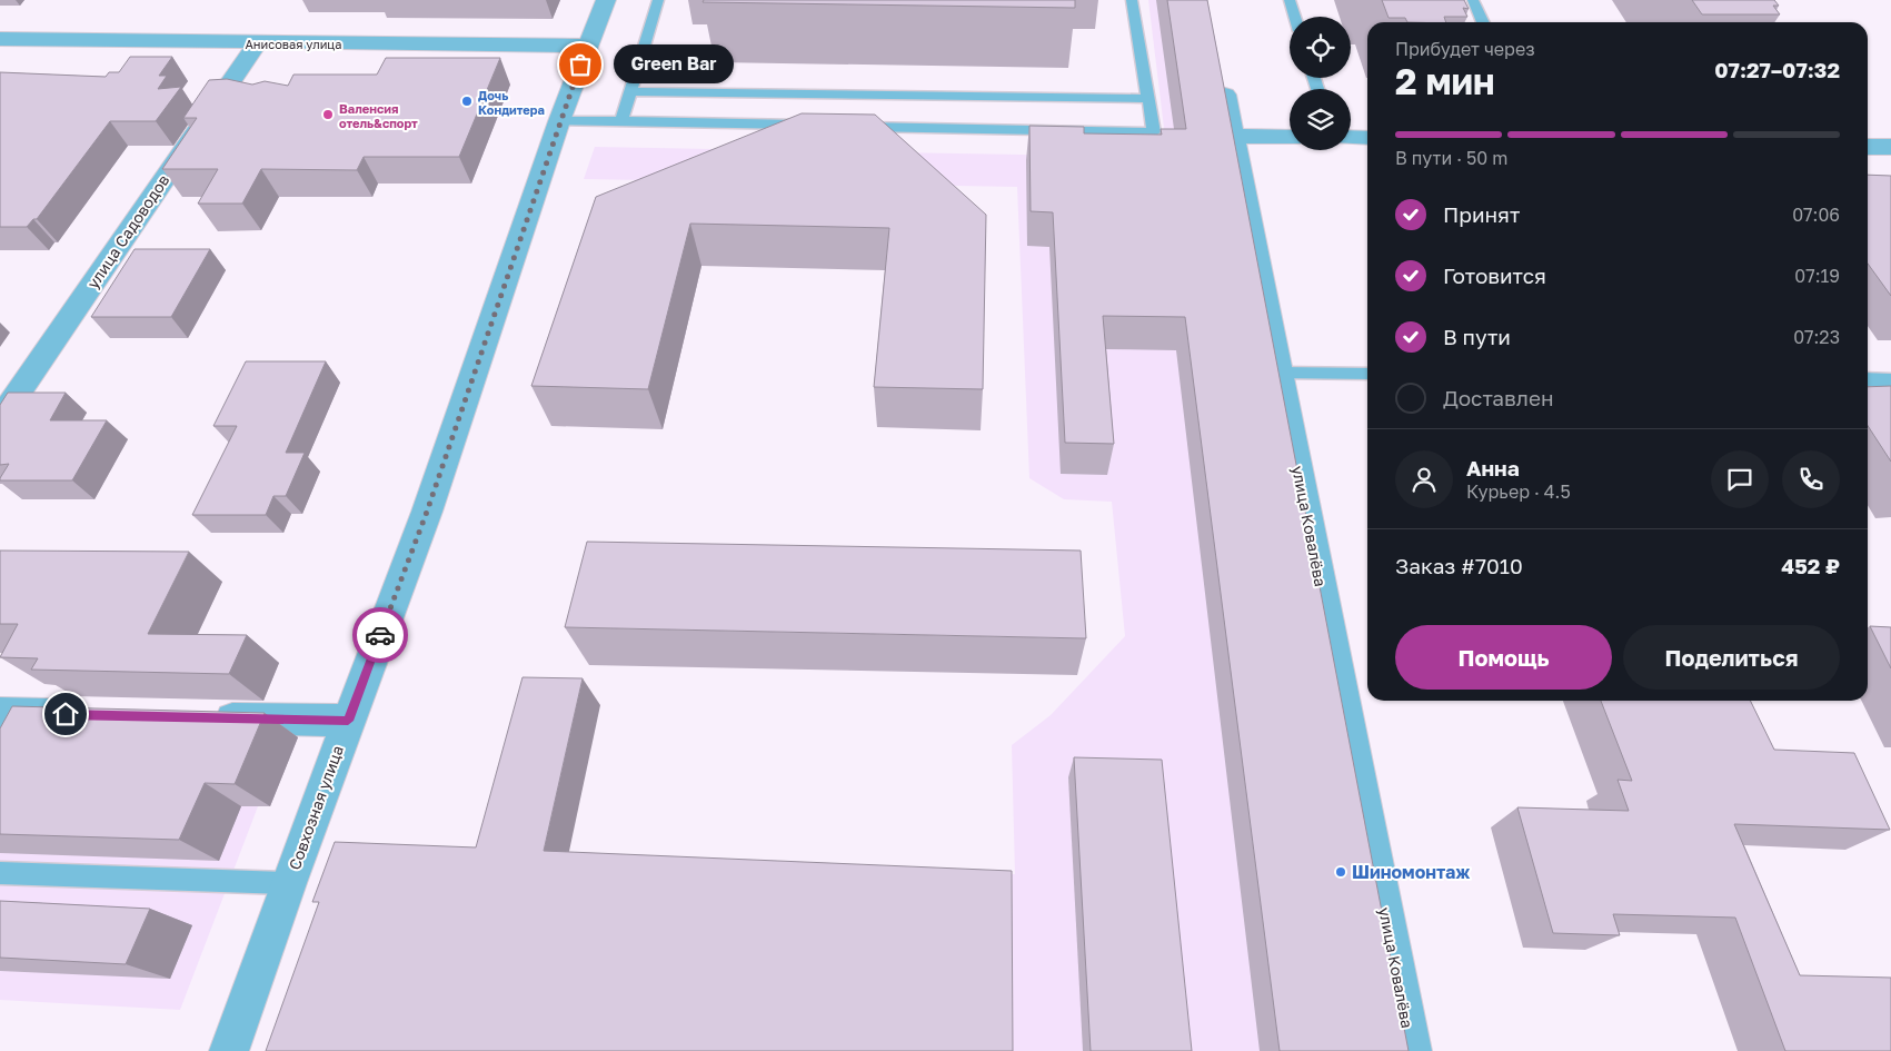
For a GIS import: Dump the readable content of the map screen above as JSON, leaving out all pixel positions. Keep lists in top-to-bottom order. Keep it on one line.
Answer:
{"streets":{"street":["Анисовая улица","улица Садоводов","улица Ковалёва","Совхозная улица"]},"crossings":[["Анисовая улица","улица Садоводов"],["Анисовая улица","Совхозная улица"]],"places":["Green Bar","Дочь Кондитера","Валенсия отель&спорт","Шиномонтаж"],"page":{"heading":["2 мин","Прибудет через","07:27–07:32"],"panel":["Анна","Курьер · 4.5","Заказ #7010","452 ₽"],"bubble":"Green Bar","bar":"В пути · 50 m","list":[["Принят","07:06"],["Готовится","07:19"],["В пути","07:23"],"Доставлен"],"buttons":["Помощь","Поделиться"]}}
